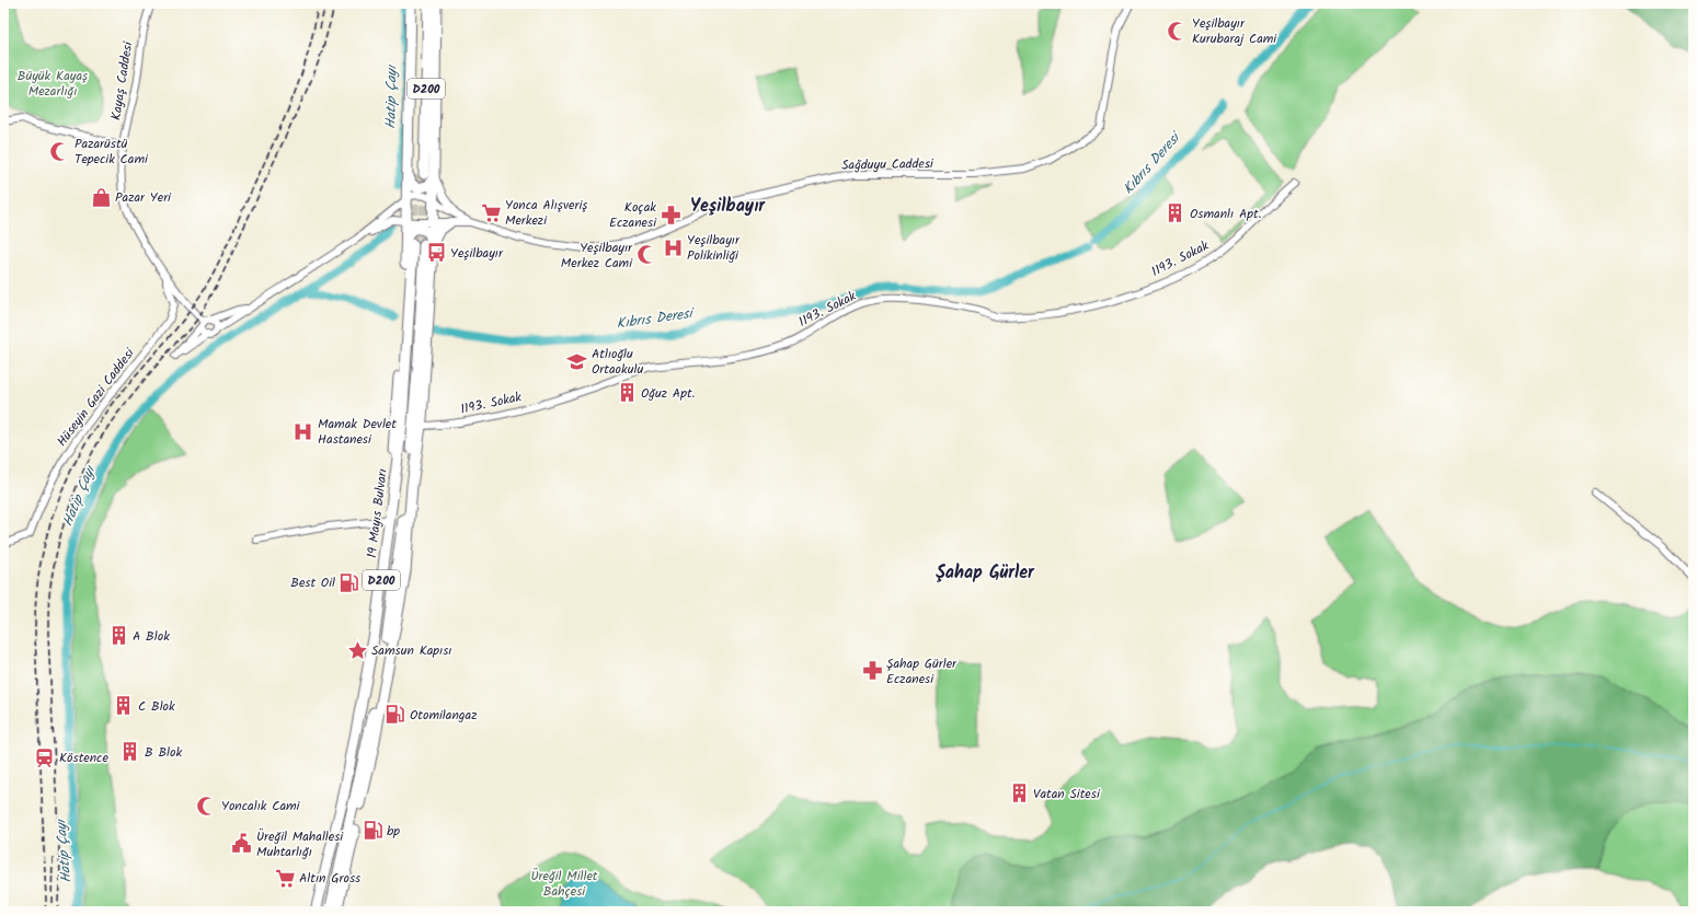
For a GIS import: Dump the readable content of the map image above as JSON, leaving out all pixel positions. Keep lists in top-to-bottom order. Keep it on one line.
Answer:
{"streets":{"highway":["D200","19 Mayıs Bulvarı"],"street":["Kayaş Caddesi","Sağduyu Caddesi","1193. Sokak","Hüseyin Gazi Caddesi"]},"crossings":[["Kayaş Caddesi","Hüseyin Gazi Caddesi"],["D200","19 Mayıs Bulvarı"]],"districts":["Yeşilbayır","Şahap Gürler"],"water":["Hatip Çayı","Kıbrıs Deresi"],"parks":["Büyük Kayaş Mezarlığı","Üreğil Millet Bahçesi"],"places":{"mosque":["Yeşilbayır Kurubaraj Cami","Pazarüstü Tepecik Cami","Yeşilbayır Merkez Cami","Yoncalık Cami"],"shop":["Pazar Yeri"],"supermarket":["Yonca Alışveriş Merkezi","Altın Gross"],"building":["Osmanlı Apt.","Oğuz Apt.","A Blok","C Blok","B Blok","Vatan Sitesi"],"pharmacy":["Koçak Eczanesi","Şahap Gürler Eczanesi"],"hospital":["Yeşilbayır Polikinliği","Mamak Devlet Hastanesi"],"bus stop":["Yeşilbayır"],"school or university":["Atlıoğlu Ortaokulu"],"fuel station":["Best Oil","Otomilangaz","bp"],"place":["Samsun Kapısı"],"station":["Köstence"],"public building":["Üreğil Mahallesi Muhtarlığı"]}}
